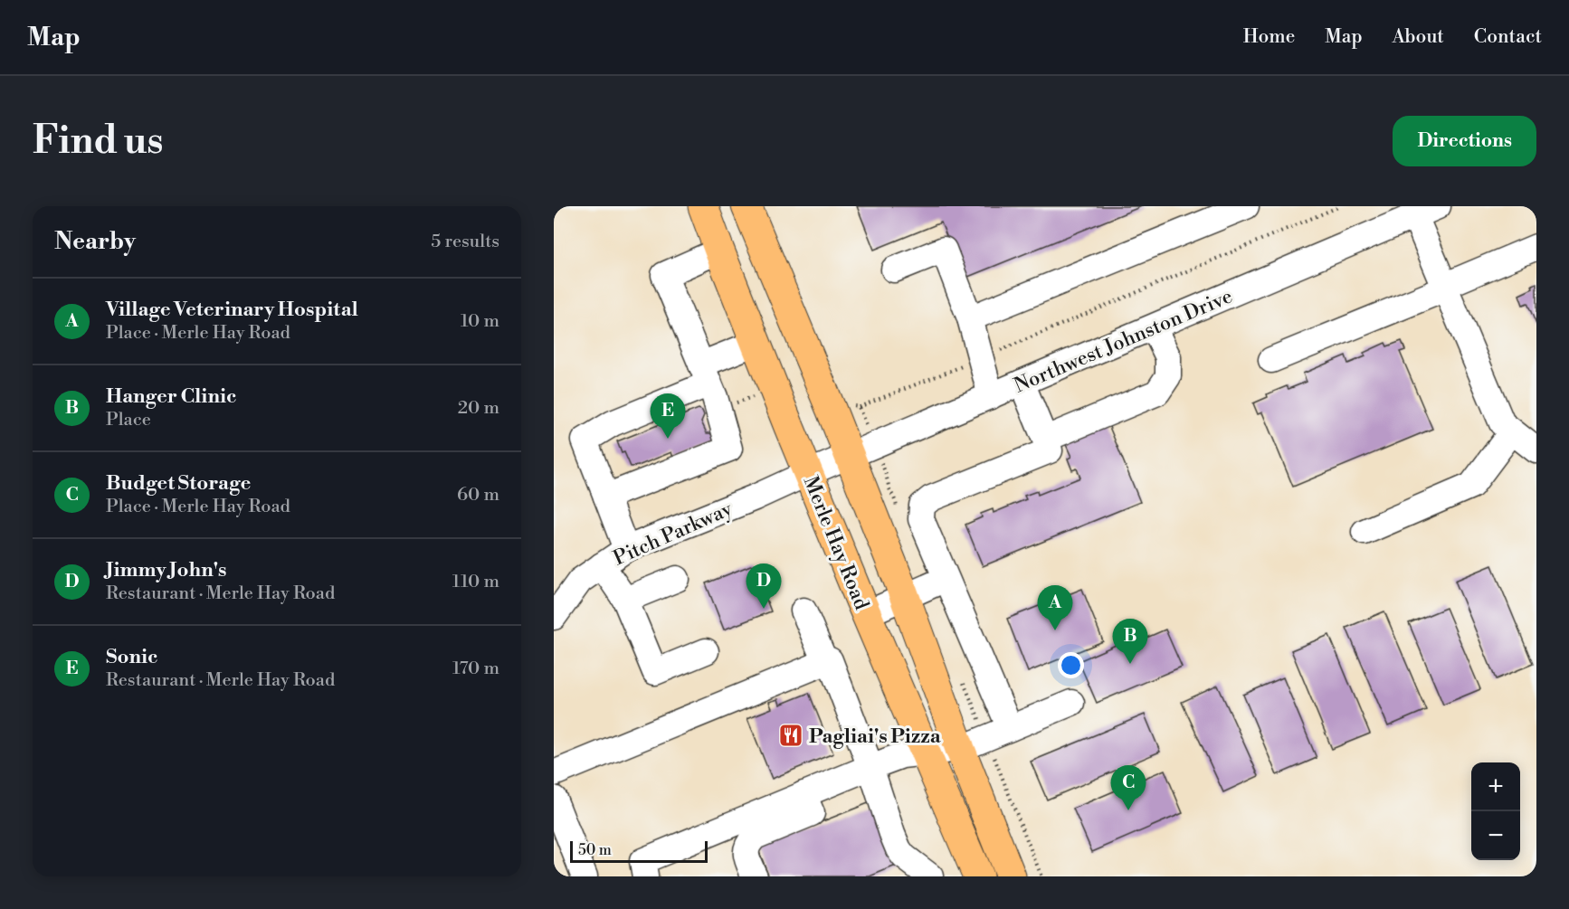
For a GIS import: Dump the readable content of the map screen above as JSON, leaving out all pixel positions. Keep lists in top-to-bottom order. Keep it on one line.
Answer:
{"streets":{"main road":["Merle Hay Road"],"street":["Northwest Johnston Drive","Pitch Parkway"]},"crossings":[["Northwest Johnston Drive","Pitch Parkway"],["Northwest Johnston Drive","Merle Hay Road"],["Pitch Parkway","Merle Hay Road"]],"places":{"restaurant":["Pagliai's Pizza"]},"scale_bar":"50 m","page":{"header":"Map","nav":["Home","Map","About","Contact"],"buttons":"Directions","title":"Find us","heading":["Nearby","5 results"],"list":[{"mark":"A","name":"Village Veterinary Hospital","note":"Place · Merle Hay Road","value":"10 m"},{"mark":"B","name":"Hanger Clinic","note":"Place","value":"20 m"},{"mark":"C","name":"Budget Storage","note":"Place · Merle Hay Road","value":"60 m"},{"mark":"D","name":"Jimmy John's","note":"Restaurant · Merle Hay Road","value":"110 m"},{"mark":"E","name":"Sonic","note":"Restaurant · Merle Hay Road","value":"170 m"}],"pins":["E","D","A","B","C"],"map_buttons":["+","−"],"scale":"50 m"}}
